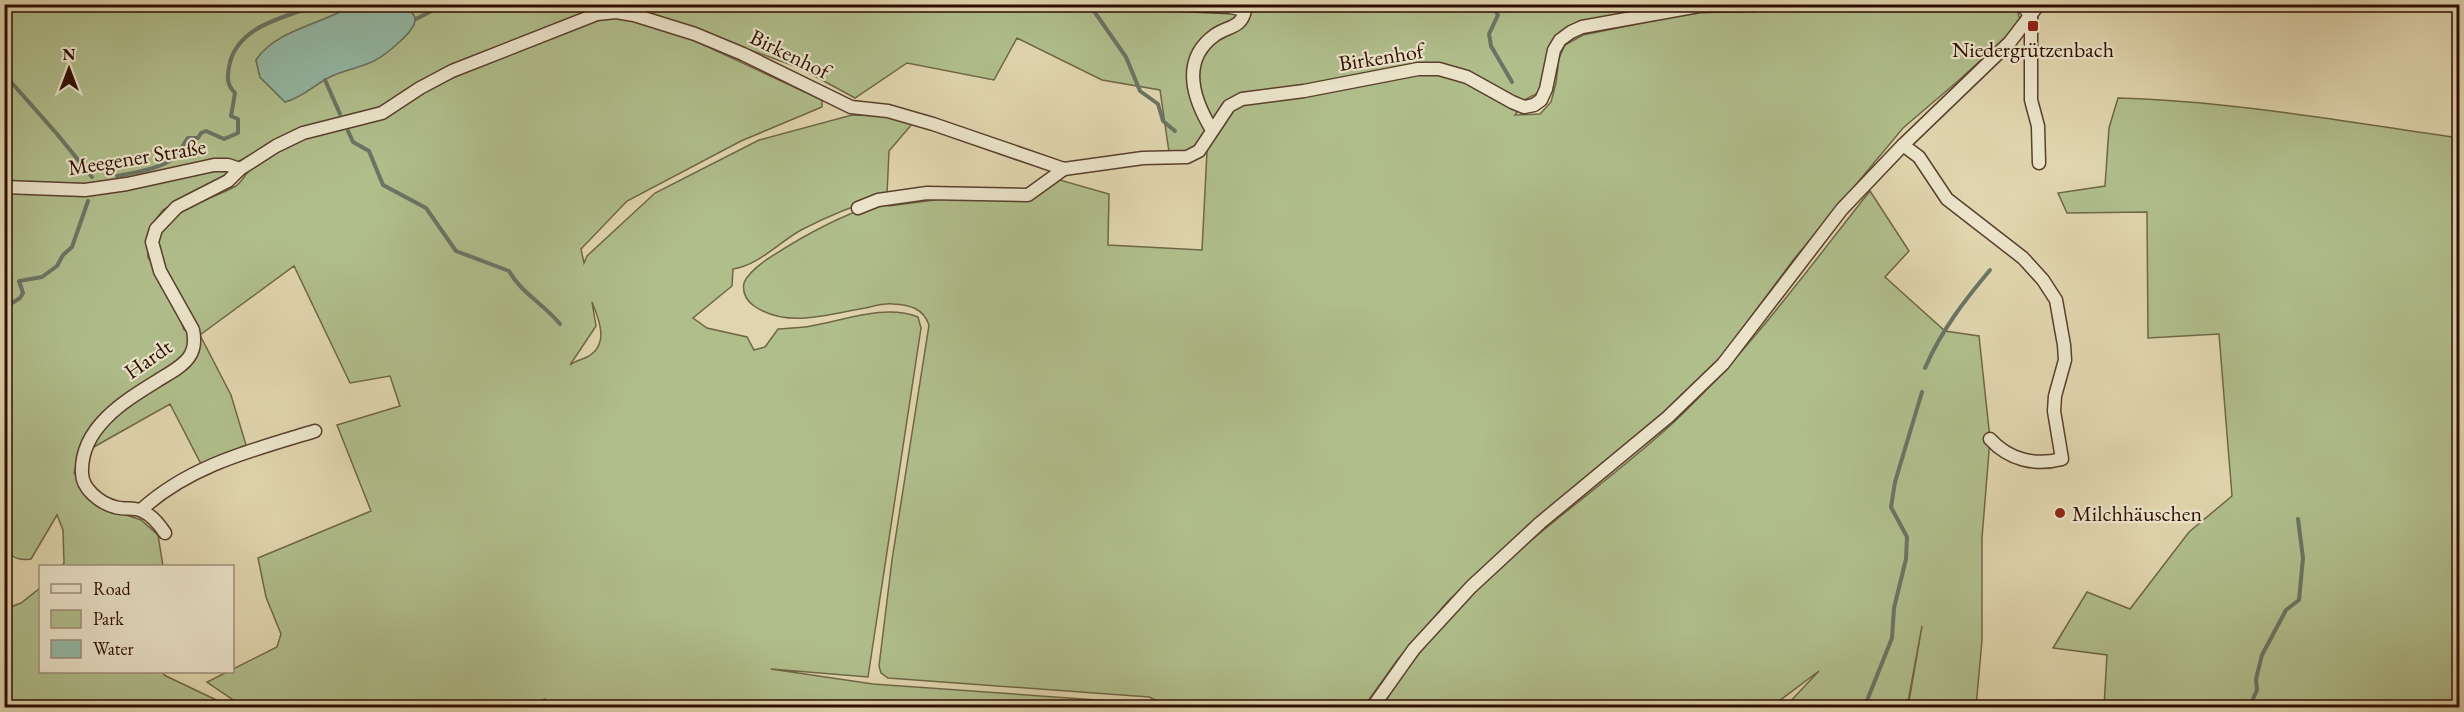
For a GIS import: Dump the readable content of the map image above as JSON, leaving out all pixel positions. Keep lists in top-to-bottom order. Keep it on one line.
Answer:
{"streets":{"street":["Birkenhof","Meegener Straße","Hardt"]},"crossings":[["Birkenhof","Meegener Straße"],["Birkenhof","Hardt"],["Meegener Straße","Hardt"]],"places":{"transit":["Niedergrützenbach"],"other":["Milchhäuschen"]},"legend":["Road","Park","Water"],"north":"top"}
